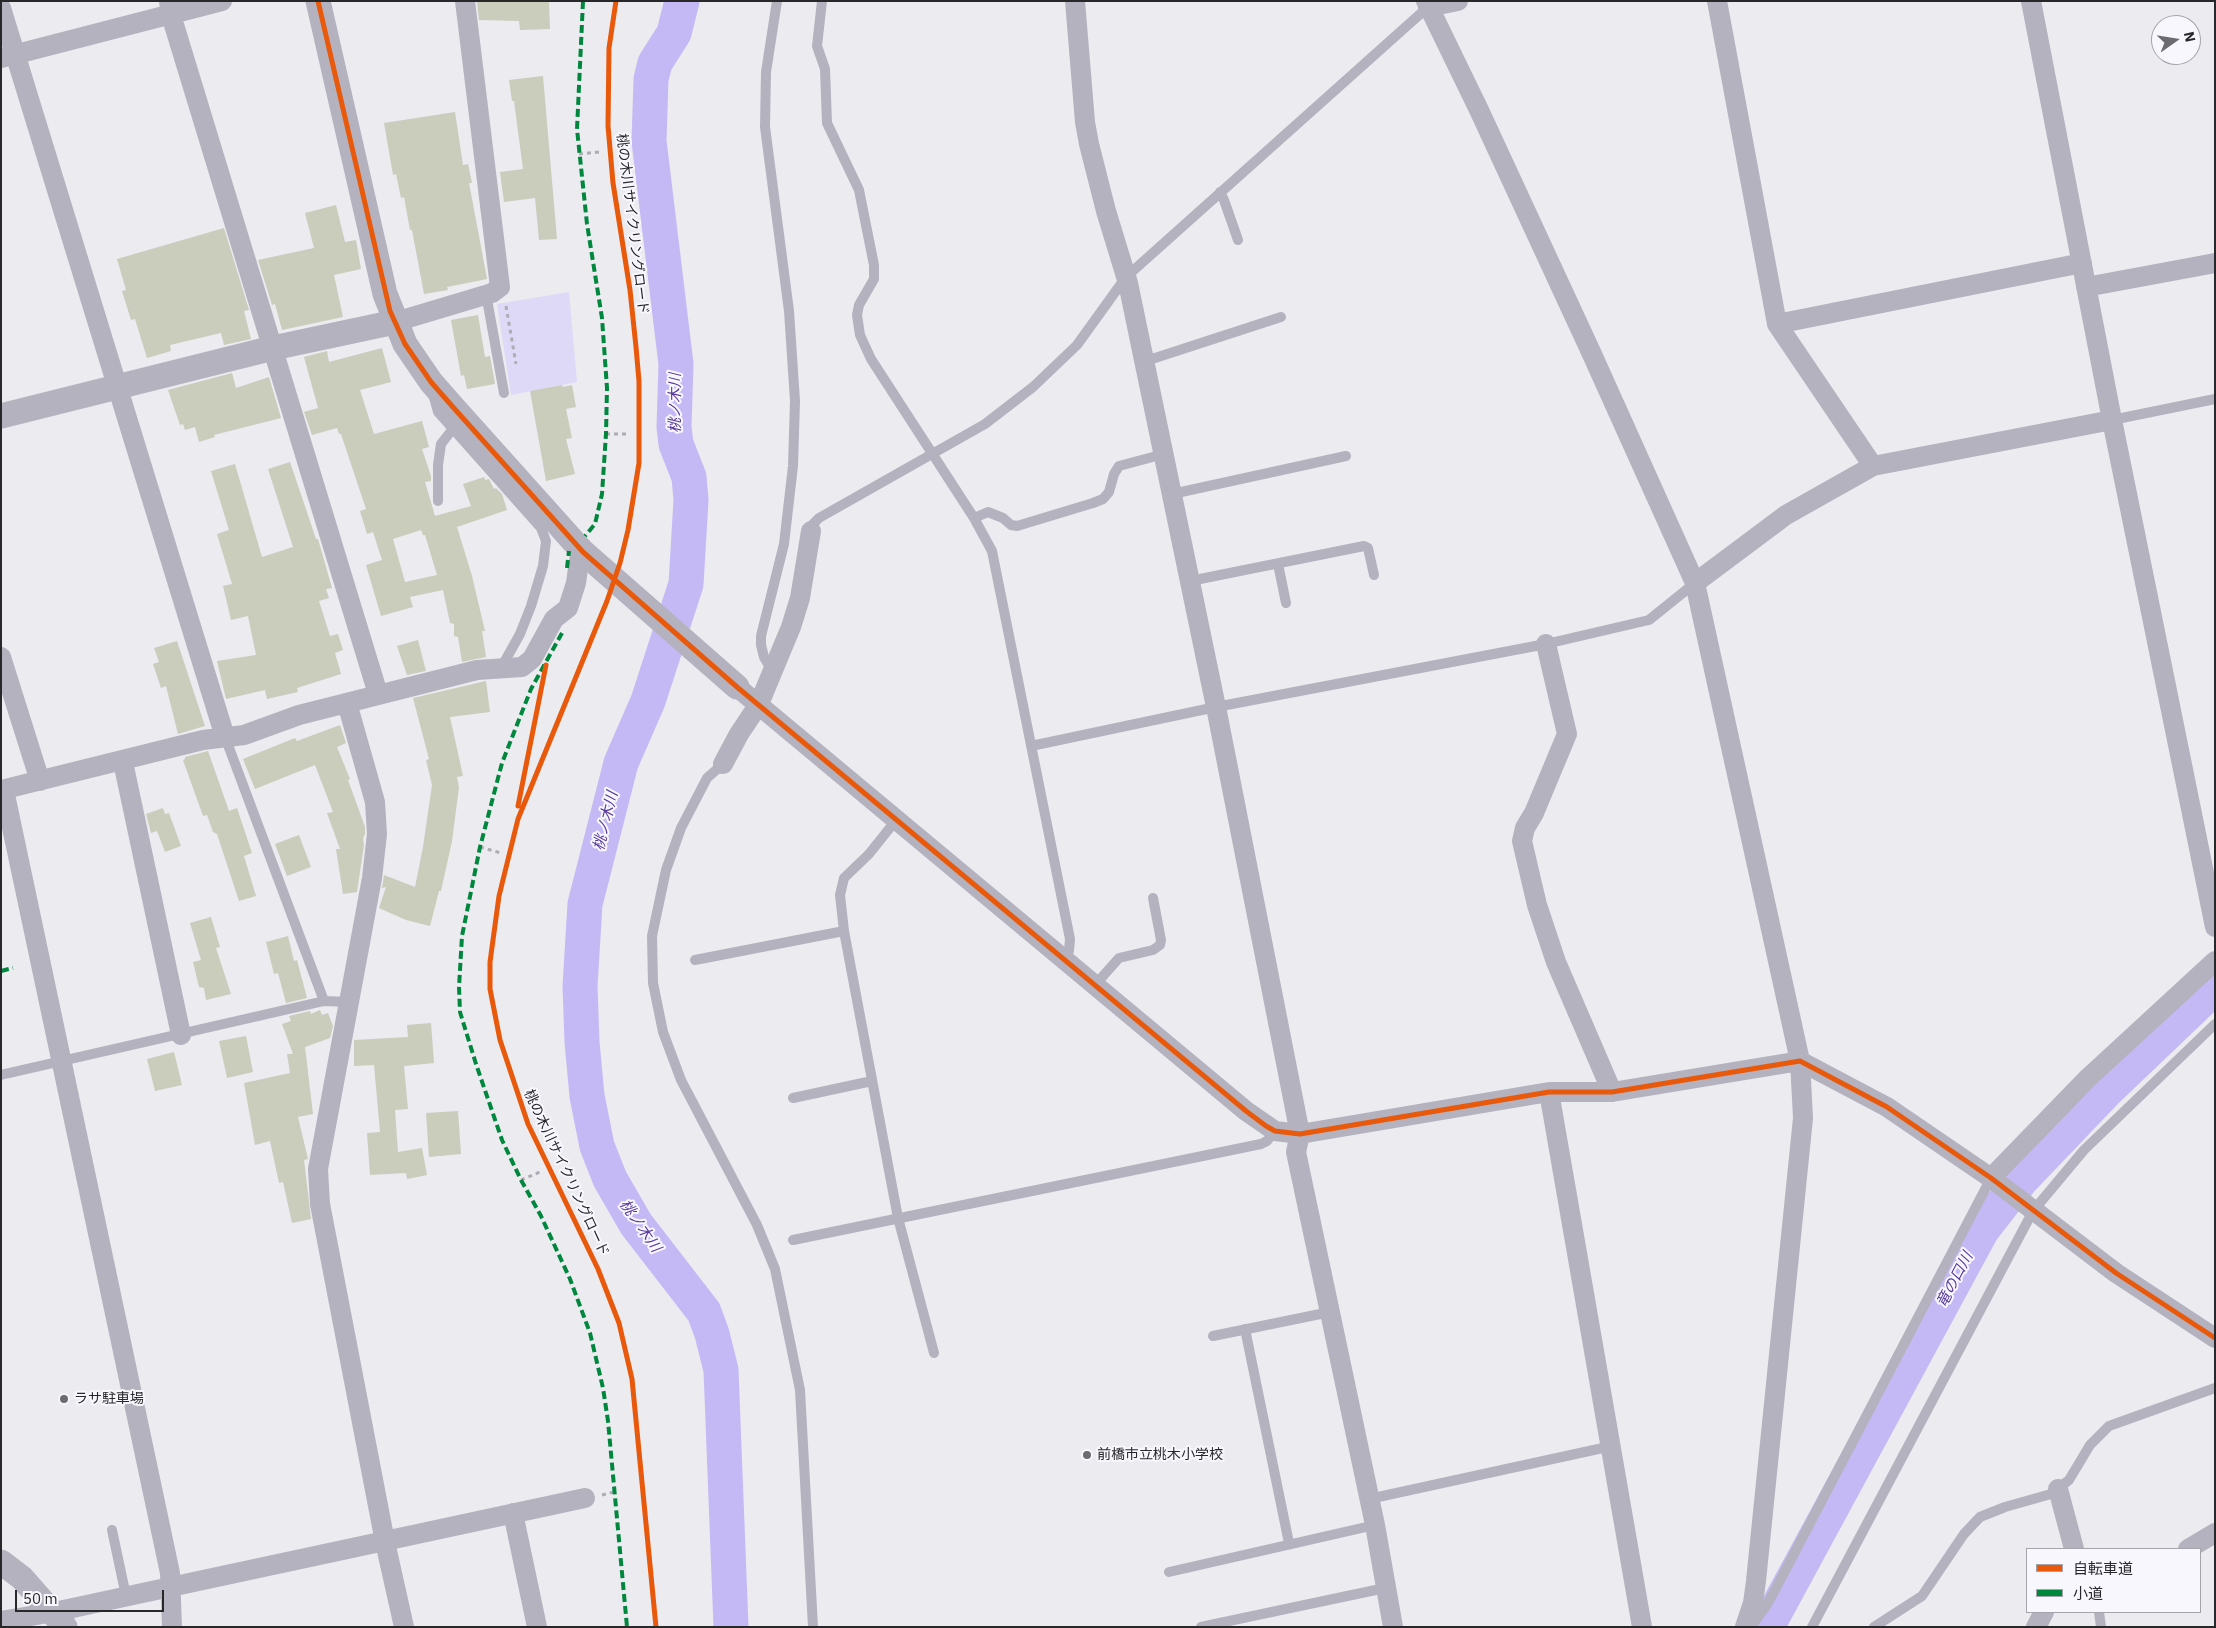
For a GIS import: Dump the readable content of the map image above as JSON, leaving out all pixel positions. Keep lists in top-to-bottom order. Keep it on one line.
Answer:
{"streets":{"cycle path":["桃の木川サイクリングロード"]},"water":["桃ノ木川","竜の口川"],"places":["ラサ駐車場","前橋市立桃木小学校"],"legend":["自転車道","小道"],"scale_bar":"50 m","north":"right"}
